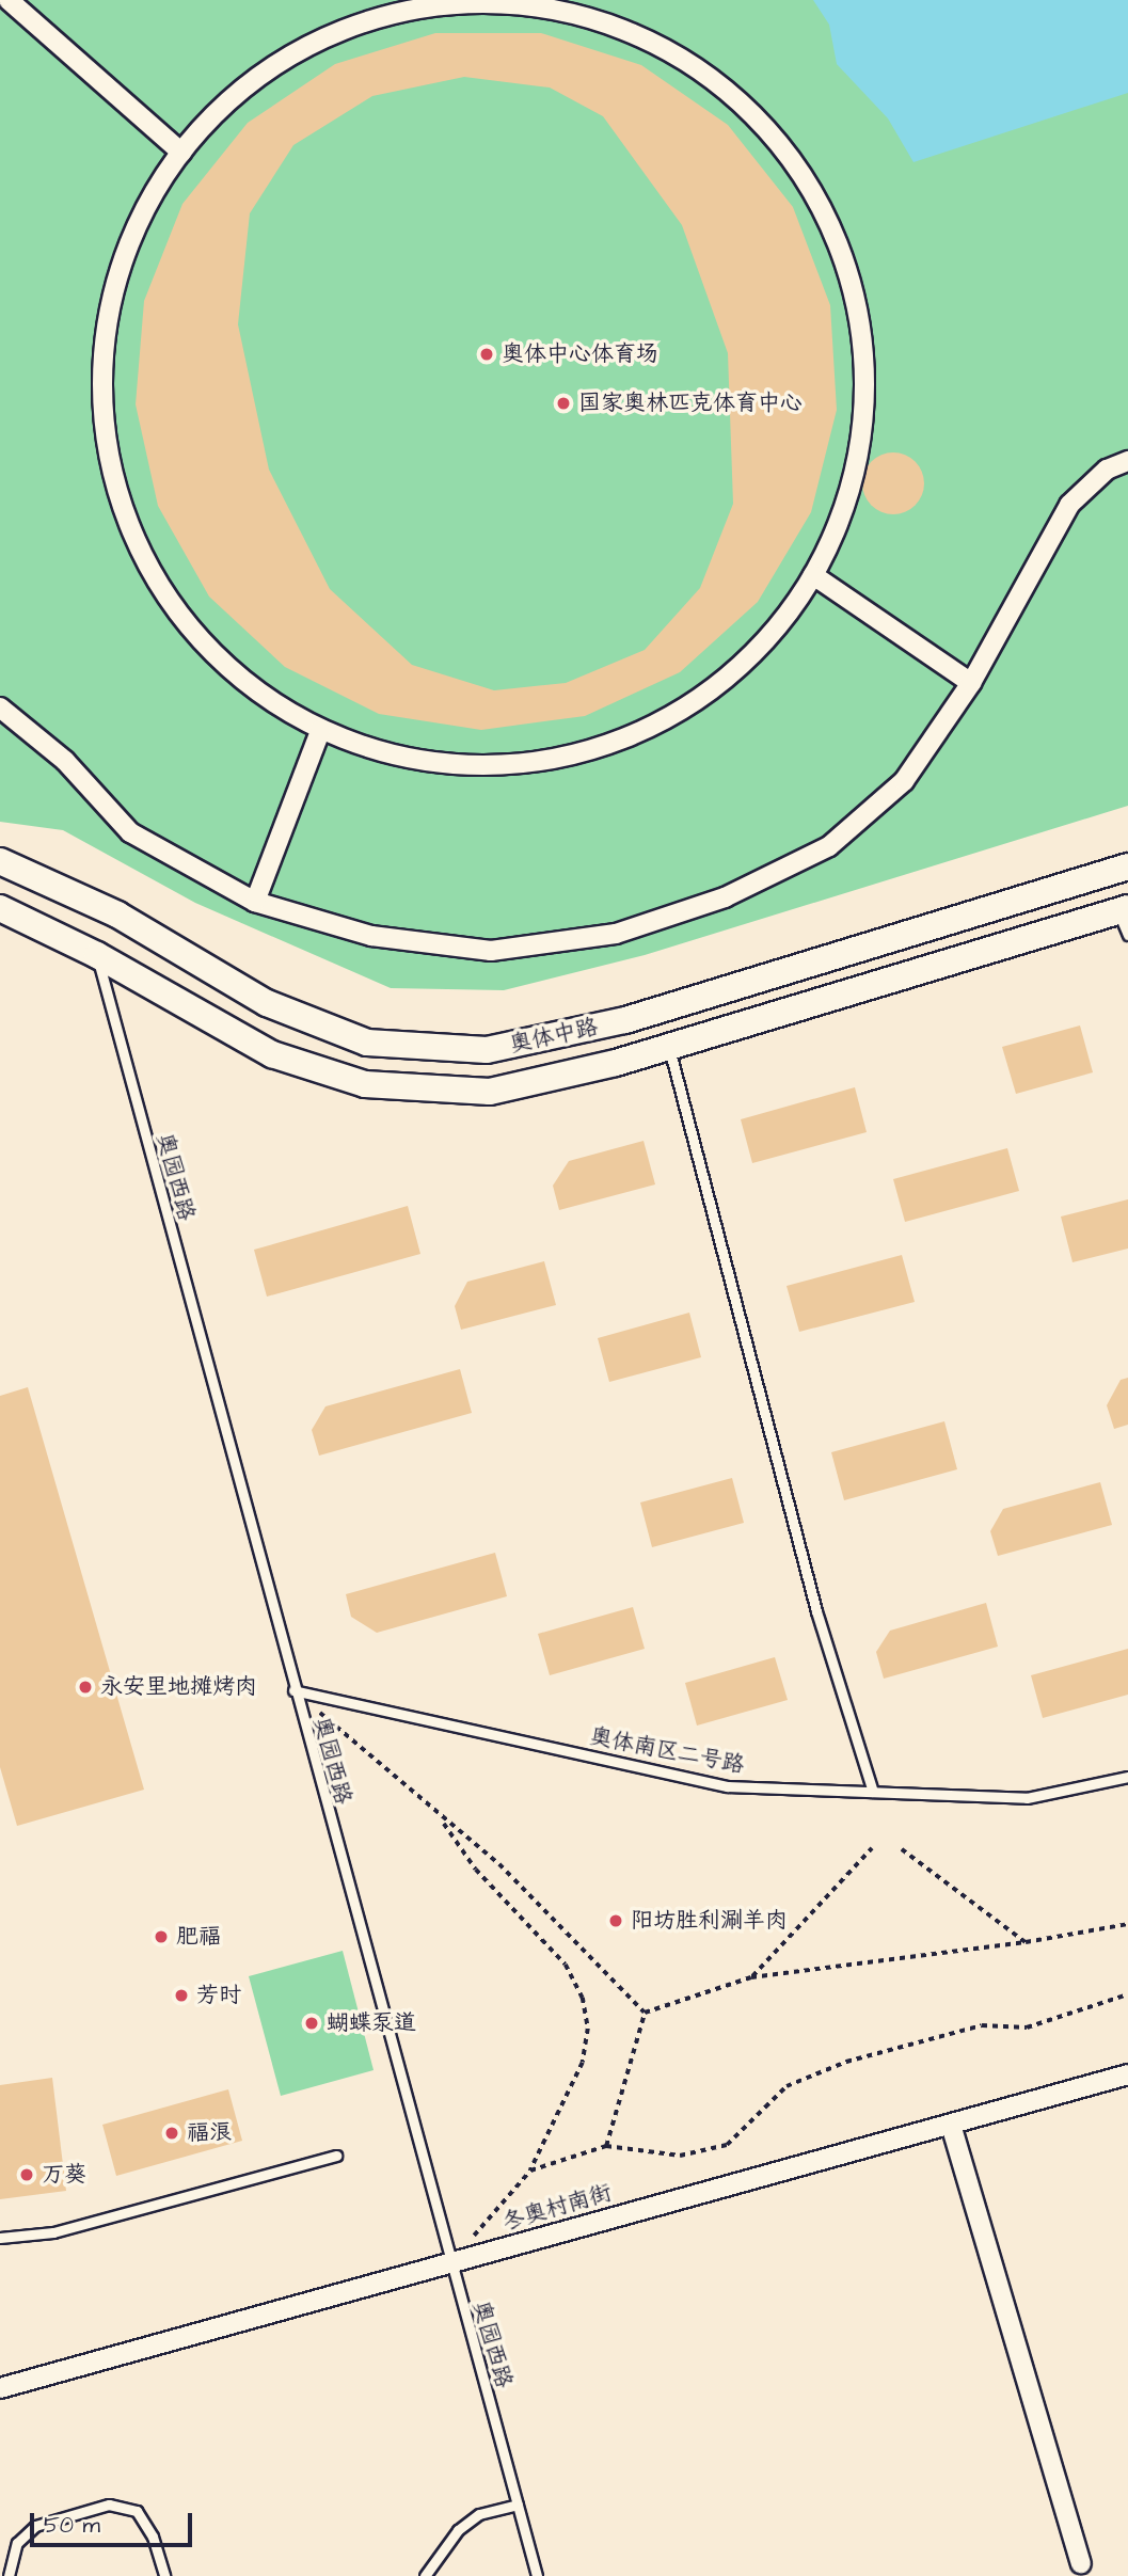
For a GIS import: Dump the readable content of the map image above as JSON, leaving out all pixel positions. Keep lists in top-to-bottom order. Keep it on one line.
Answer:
{"streets":{"main road":["奥体中路"],"street":["冬奥村南街"],"lane":["奥园西路","奥体南区二号路"]},"crossings":[["奥体中路","奥园西路"],["奥园西路","奥体南区二号路"],["奥园西路","冬奥村南街"]],"places":["奥体中心体育场","国家奥林匹克体育中心","永安里地摊烤肉","阳坊胜利涮羊肉","肥福","芳时","蝴蝶泵道","福浪","万葵"],"scale_bar":"50 m"}
